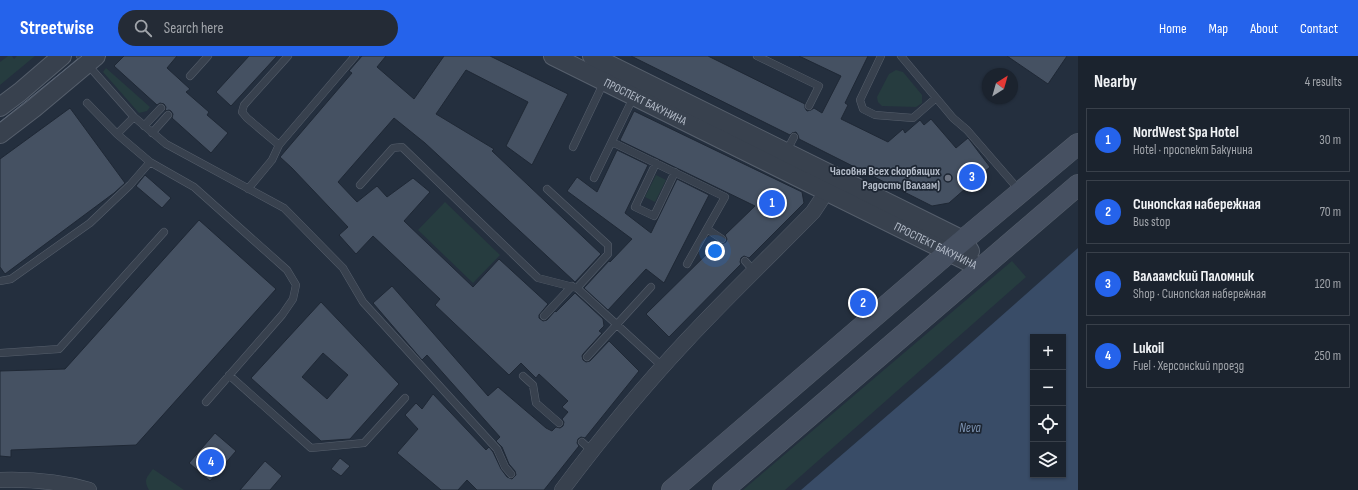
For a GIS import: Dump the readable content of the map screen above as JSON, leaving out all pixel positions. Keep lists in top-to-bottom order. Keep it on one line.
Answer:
{"streets":{"street":["ПРОСПЕКТ БАКУНИНА"]},"water":["Neva"],"places":["Часовня Всех скорбящих Радость (Валаам)"],"north":"top right","page":{"header":"Streetwise","search":"Search here","nav":["Home","Map","About","Contact"],"heading":["Nearby","4 results"],"list":[{"mark":"1","name":"NordWest Spa Hotel","note":"Hotel · проспект Бакунина","value":"30 m"},{"mark":"2","name":"Синопская набережная","note":"Bus stop","value":"70 m"},{"mark":"3","name":"Валаамский Паломник","note":"Shop · Синопская набережная","value":"120 m"},{"mark":"4","name":"Lukoil","note":"Fuel · Херсонский проезд","value":"250 m"}],"pins":["3","1","2","4"],"map_buttons":["+","−"]}}
